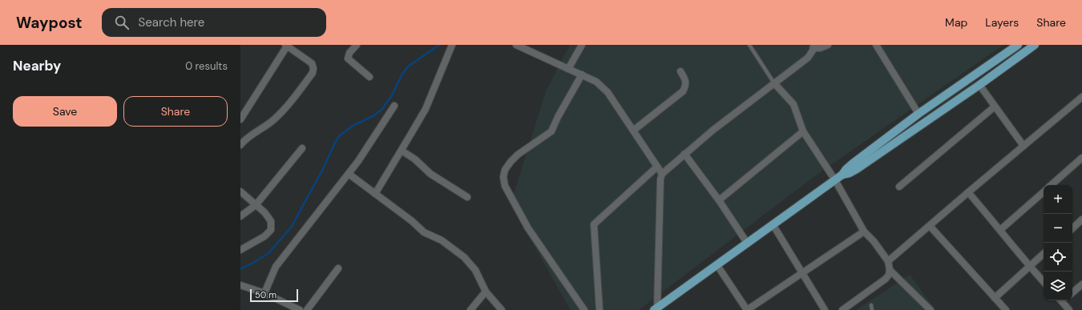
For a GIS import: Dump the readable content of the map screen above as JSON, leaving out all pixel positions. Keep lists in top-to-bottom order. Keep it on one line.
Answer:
{"scale_bar":"50 m","page":{"header":"Waypost","search":"Search here","nav":["Map","Layers","Share"],"heading":["Nearby","0 results"],"buttons":["Save","Share"],"map_buttons":["+","−"],"scale":"50 m"}}
